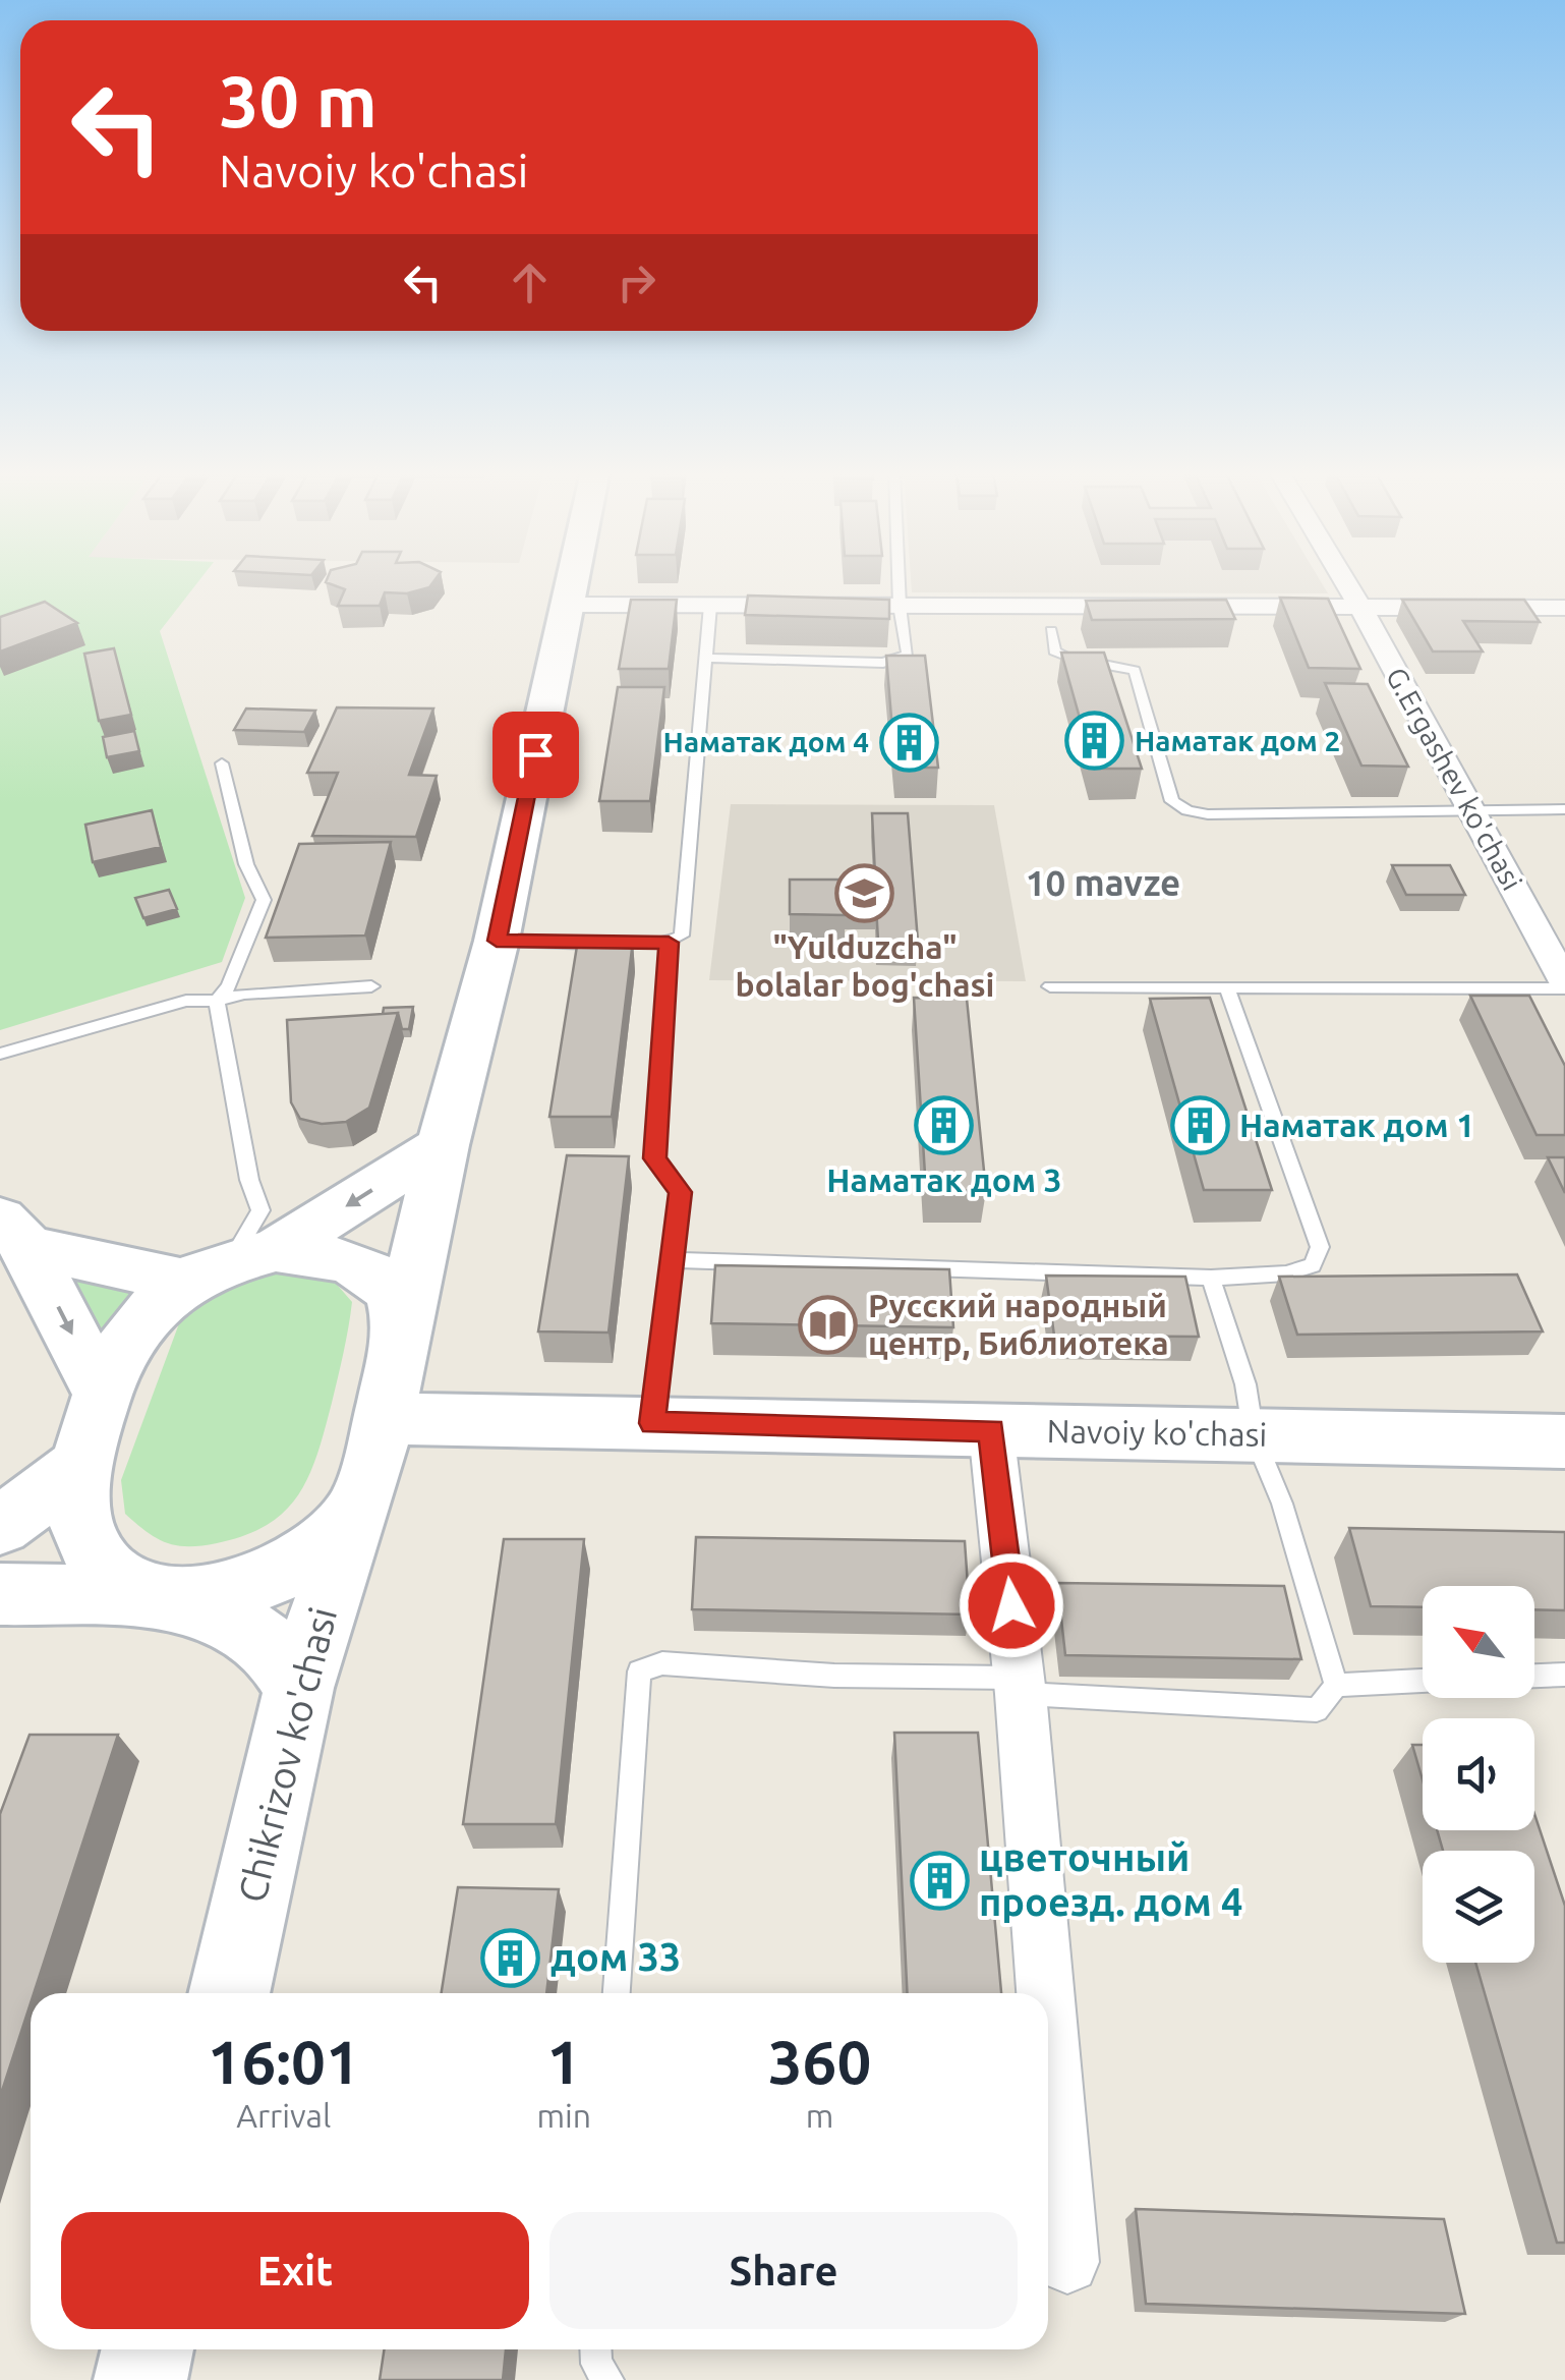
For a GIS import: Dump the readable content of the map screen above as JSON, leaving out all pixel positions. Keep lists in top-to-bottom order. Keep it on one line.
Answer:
{"streets":{"main road":["Navoiy ko'chasi","Chikrizov ko'chasi"],"street":["G.Ergashev ko'chasi"]},"crossings":[["Navoiy ko'chasi","Chikrizov ko'chasi"]],"districts":["10 mavze"],"places":{"building":["Наматак дом 2","Наматак дом 4","Наматак дом 3","Наматак дом 1","цветочный проезд. дом 4","дом 33"],"school or university":["\"Yulduzcha\" bolalar bog'chasi"],"library":["Русский народный центр, Библиотека"]},"north":"top left","page":{"turn":["30 m","Navoiy ko'chasi"],"eta":["16:01","Arrival","1","min","360","m"],"buttons":["Exit","Share"]}}
